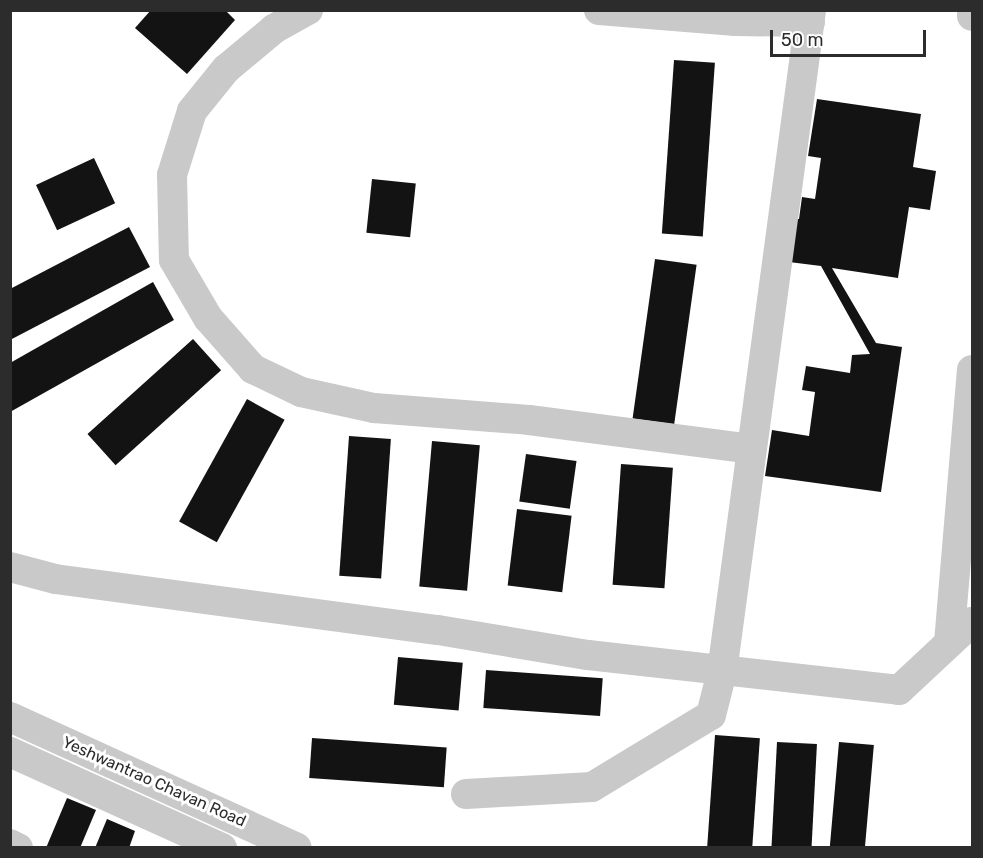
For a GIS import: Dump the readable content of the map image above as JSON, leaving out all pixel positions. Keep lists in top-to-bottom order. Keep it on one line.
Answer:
{"streets":{"street":["Yeshwantrao Chavan Road"]},"scale_bar":"50 m"}
